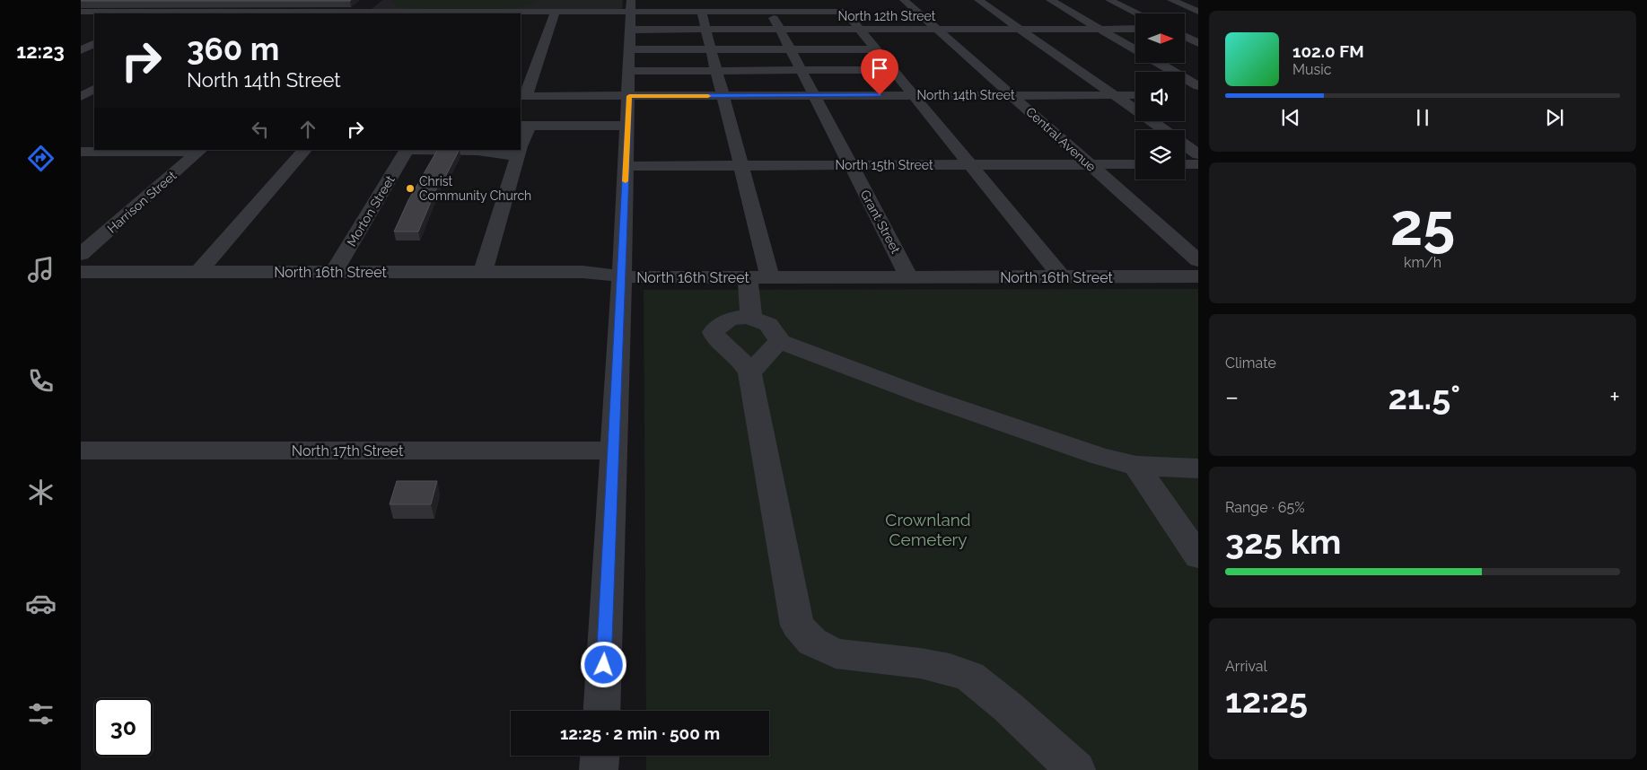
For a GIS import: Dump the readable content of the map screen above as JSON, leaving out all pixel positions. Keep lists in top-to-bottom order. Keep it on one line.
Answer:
{"streets":{"street":["North 12th Street","North 14th Street","Central Avenue","North 15th Street","Harrison Street","Morton Street","Grant Street","North 16th Street","North 17th Street"]},"crossings":[["North 12th Street","Central Avenue"],["North 12th Street","Grant Street"],["North 14th Street","Central Avenue"],["North 14th Street","Grant Street"],["Central Avenue","North 15th Street"],["North 15th Street","Grant Street"],["Morton Street","North 16th Street"],["Grant Street","North 16th Street"]],"parks":["Crownland Cemetery"],"places":["Christ Community Church"],"north":"right","page":{"tabs":"12:23","turn":["360 m","North 14th Street"],"song":["102.0 FM","Music"],"tile":[["25","km/h"],"Climate",["Range · 65%","325 km"],["Arrival","12:25"]],"heat":["−","21.5°","+"],"limit":"30","trip":"12:25 · 2 min · 500 m"}}
